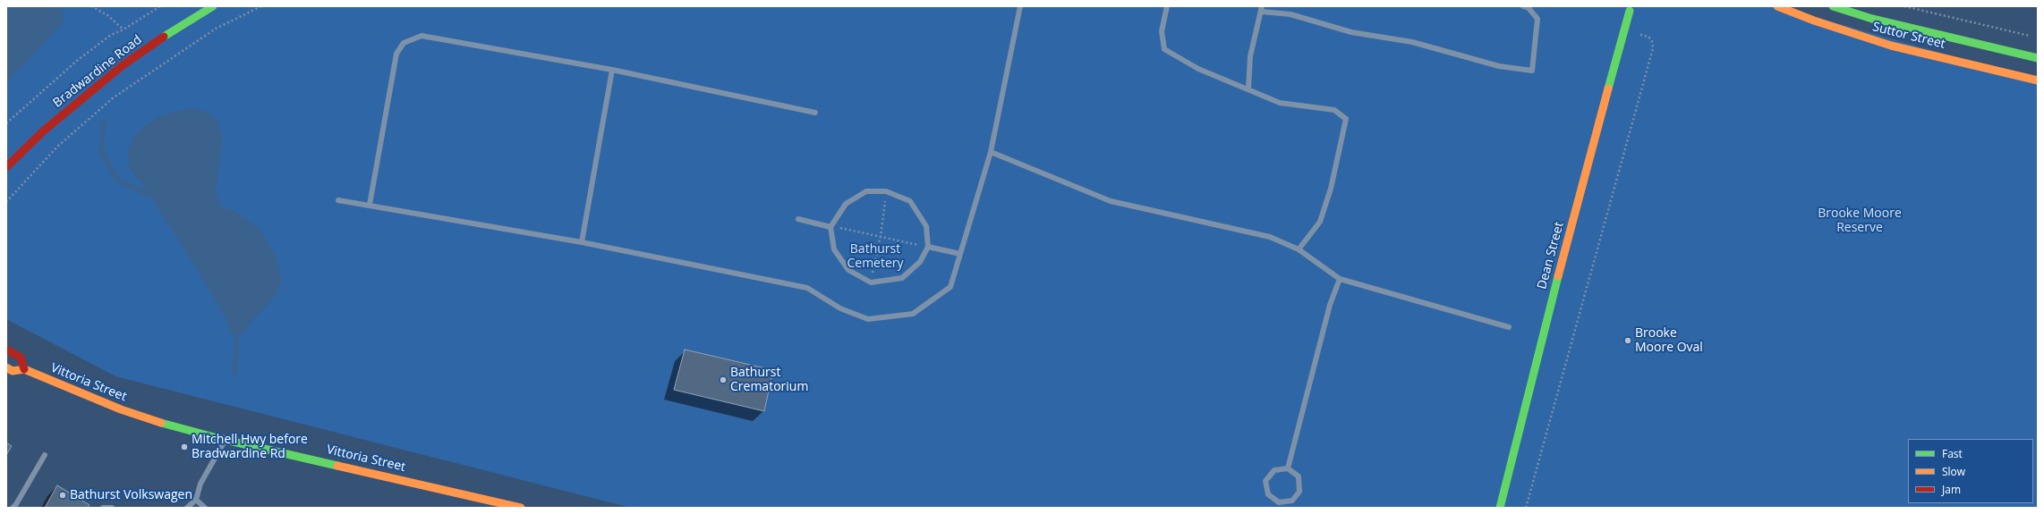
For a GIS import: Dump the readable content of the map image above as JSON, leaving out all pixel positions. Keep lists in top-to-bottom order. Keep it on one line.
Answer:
{"streets":{"main road":["Suttor Street","Bradwardine Road","Dean Street","Vittoria Street"]},"parks":["Brooke Moore Reserve","Bathurst Cemetery"],"places":["Brooke Moore Oval","Bathurst Crematorium","Mitchell Hwy before Bradwardine Rd","Bathurst Volkswagen"],"legend":["Fast","Slow","Jam"]}
